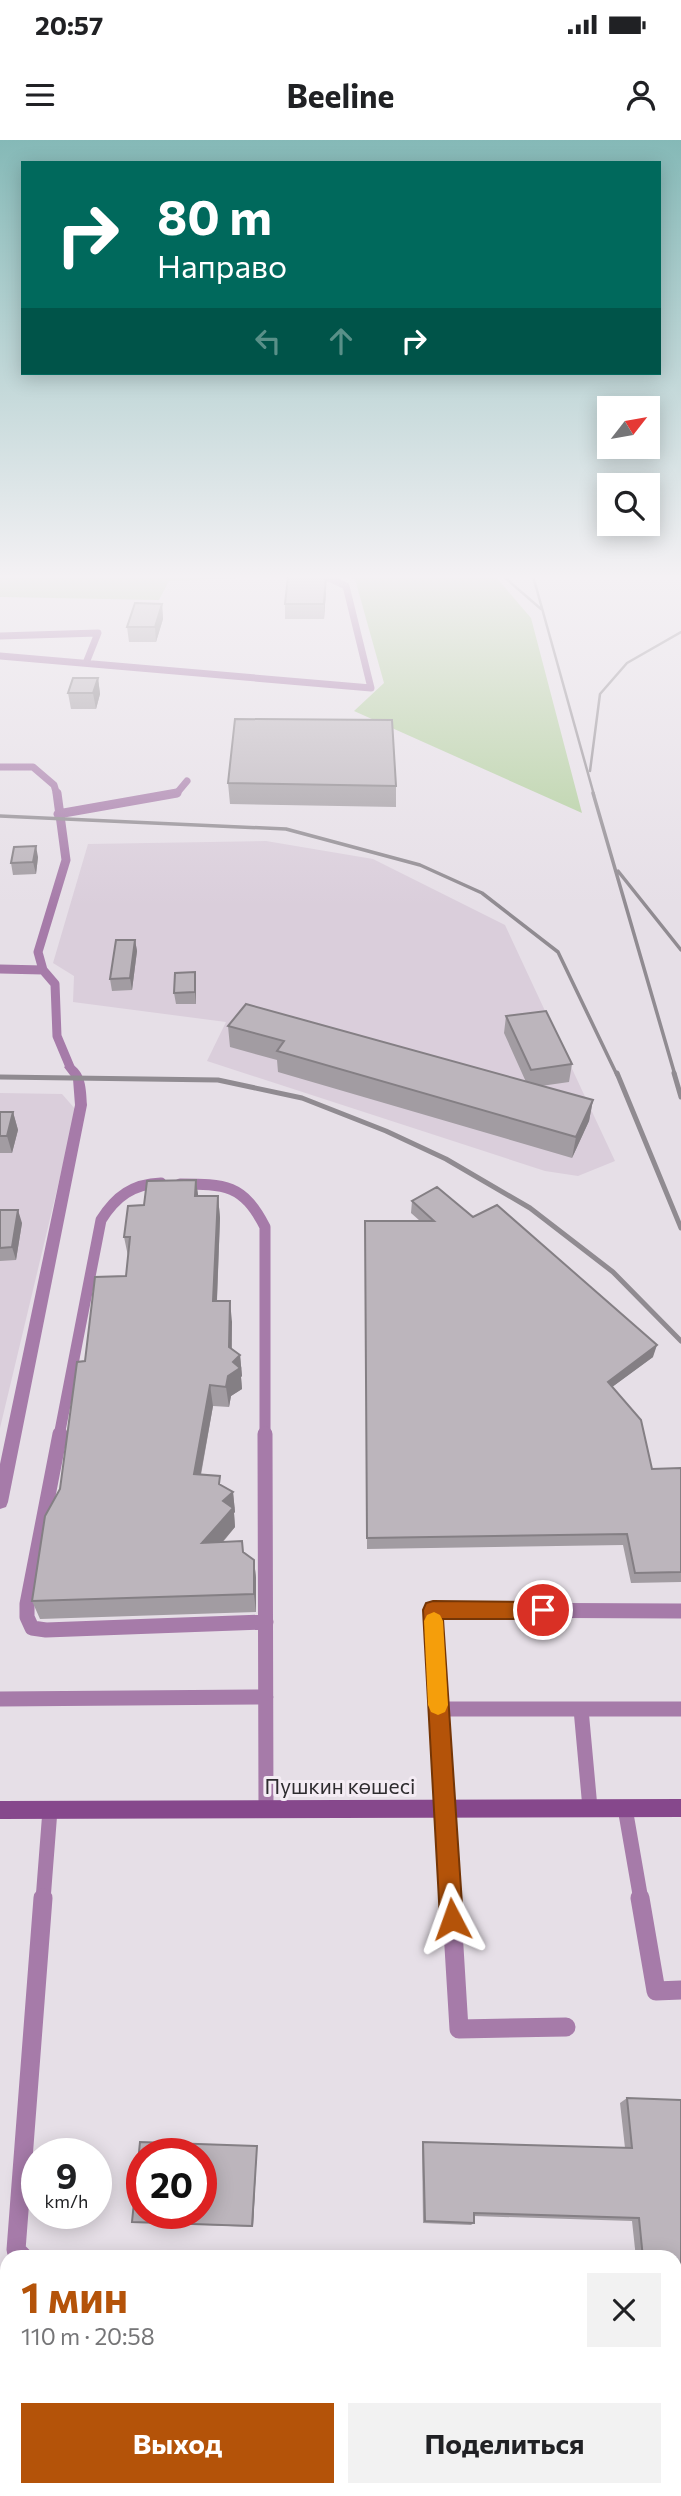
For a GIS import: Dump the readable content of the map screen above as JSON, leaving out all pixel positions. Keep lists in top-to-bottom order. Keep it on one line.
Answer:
{"streets":{"main road":["Пушкин көшесі"]},"north":"top right","page":{"status":"20:57","header":"Beeline","turn":["80 m","Направо"],"speed":"9 km/h","limit":"20","heading":["1 мин","110 m · 20:58"],"buttons":["Выход","Поделиться"]}}
